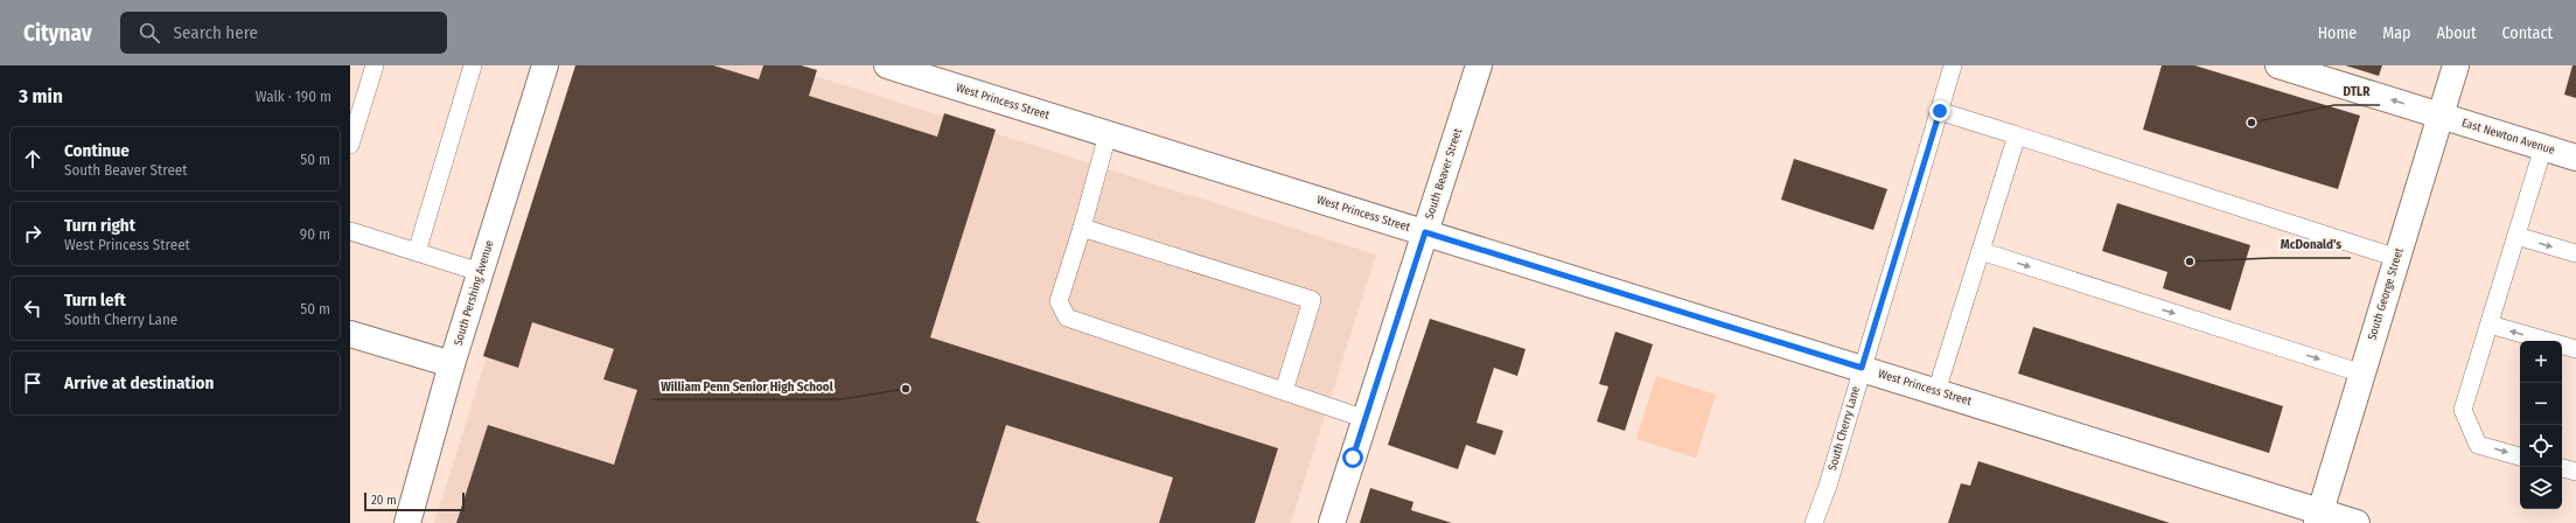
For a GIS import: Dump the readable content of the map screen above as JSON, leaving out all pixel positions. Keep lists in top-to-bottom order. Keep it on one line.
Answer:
{"streets":{"street":["West Princess Street","East Newton Avenue","South Beaver Street","South Pershing Avenue","South George Street"],"lane":["South Cherry Lane"]},"crossings":[["West Princess Street","South Beaver Street"],["West Princess Street","South George Street"],["West Princess Street","South Cherry Lane"],["East Newton Avenue","South George Street"]],"one_way":["East Newton Avenue"],"places":["DTLR","McDonald's","William Penn Senior High School"],"scale_bar":"20 m","page":{"header":"Citynav","search":"Search here","nav":["Home","Map","About","Contact"],"heading":["3 min","Walk · 190 m"],"list":[["Continue","South Beaver Street","50 m"],["Turn right","West Princess Street","90 m"],["Turn left","South Cherry Lane","50 m"],"Arrive at destination"],"map_buttons":["+","−"],"scale":"20 m"}}
